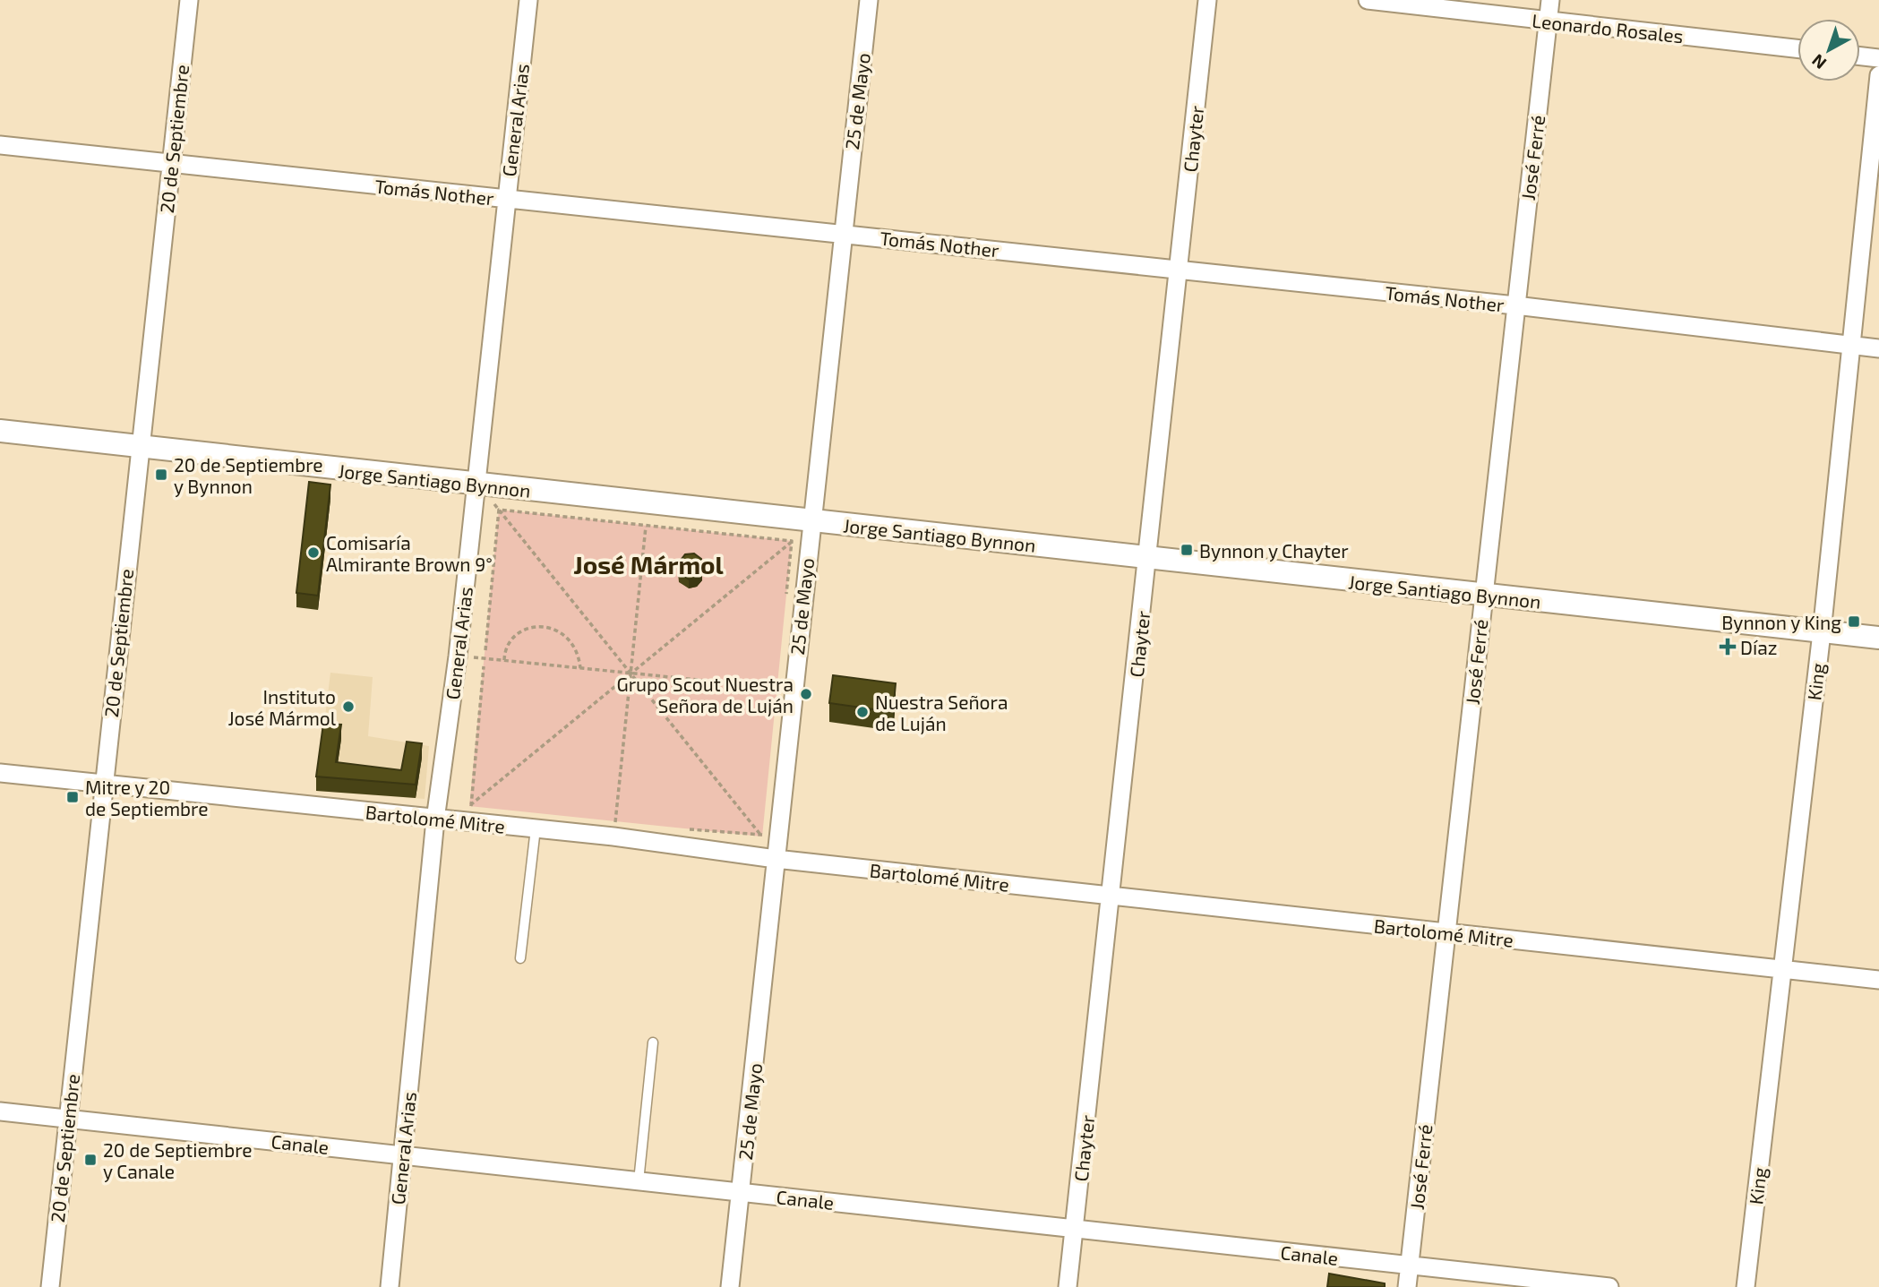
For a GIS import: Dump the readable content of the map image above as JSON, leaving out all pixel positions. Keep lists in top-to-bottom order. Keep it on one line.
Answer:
{"streets":{"street":["Leonardo Rosales","25 de Mayo","General Arias","20 de Septiembre","Chayter","José Ferré","Tomás Nother","Jorge Santiago Bynnon","King","Bartolomé Mitre","Canale"]},"crossings":[["Leonardo Rosales","José Ferré"],["25 de Mayo","Tomás Nother"],["25 de Mayo","Jorge Santiago Bynnon"],["25 de Mayo","Bartolomé Mitre"],["25 de Mayo","Canale"],["General Arias","Tomás Nother"],["General Arias","Jorge Santiago Bynnon"],["General Arias","Bartolomé Mitre"],["General Arias","Canale"],["20 de Septiembre","Tomás Nother"],["20 de Septiembre","Jorge Santiago Bynnon"],["20 de Septiembre","Bartolomé Mitre"],["20 de Septiembre","Canale"],["Chayter","Tomás Nother"],["Chayter","Jorge Santiago Bynnon"],["Chayter","Bartolomé Mitre"],["Chayter","Canale"],["José Ferré","Tomás Nother"],["José Ferré","Jorge Santiago Bynnon"],["José Ferré","Bartolomé Mitre"],["José Ferré","Canale"],["Tomás Nother","King"],["Jorge Santiago Bynnon","King"],["King","Bartolomé Mitre"]],"districts":["José Mármol"],"places":{"transit":["20 de Septiembre y Bynnon","Bynnon y Chayter","Bynnon y King","Mitre y 20 de Septiembre","20 de Septiembre y Canale"],"other":["Comisaría Almirante Brown 9°","Grupo Scout Nuestra Señora de Luján","Instituto José Mármol","Nuestra Señora de Luján"],"health":["Díaz"]},"north":"bottom left"}
